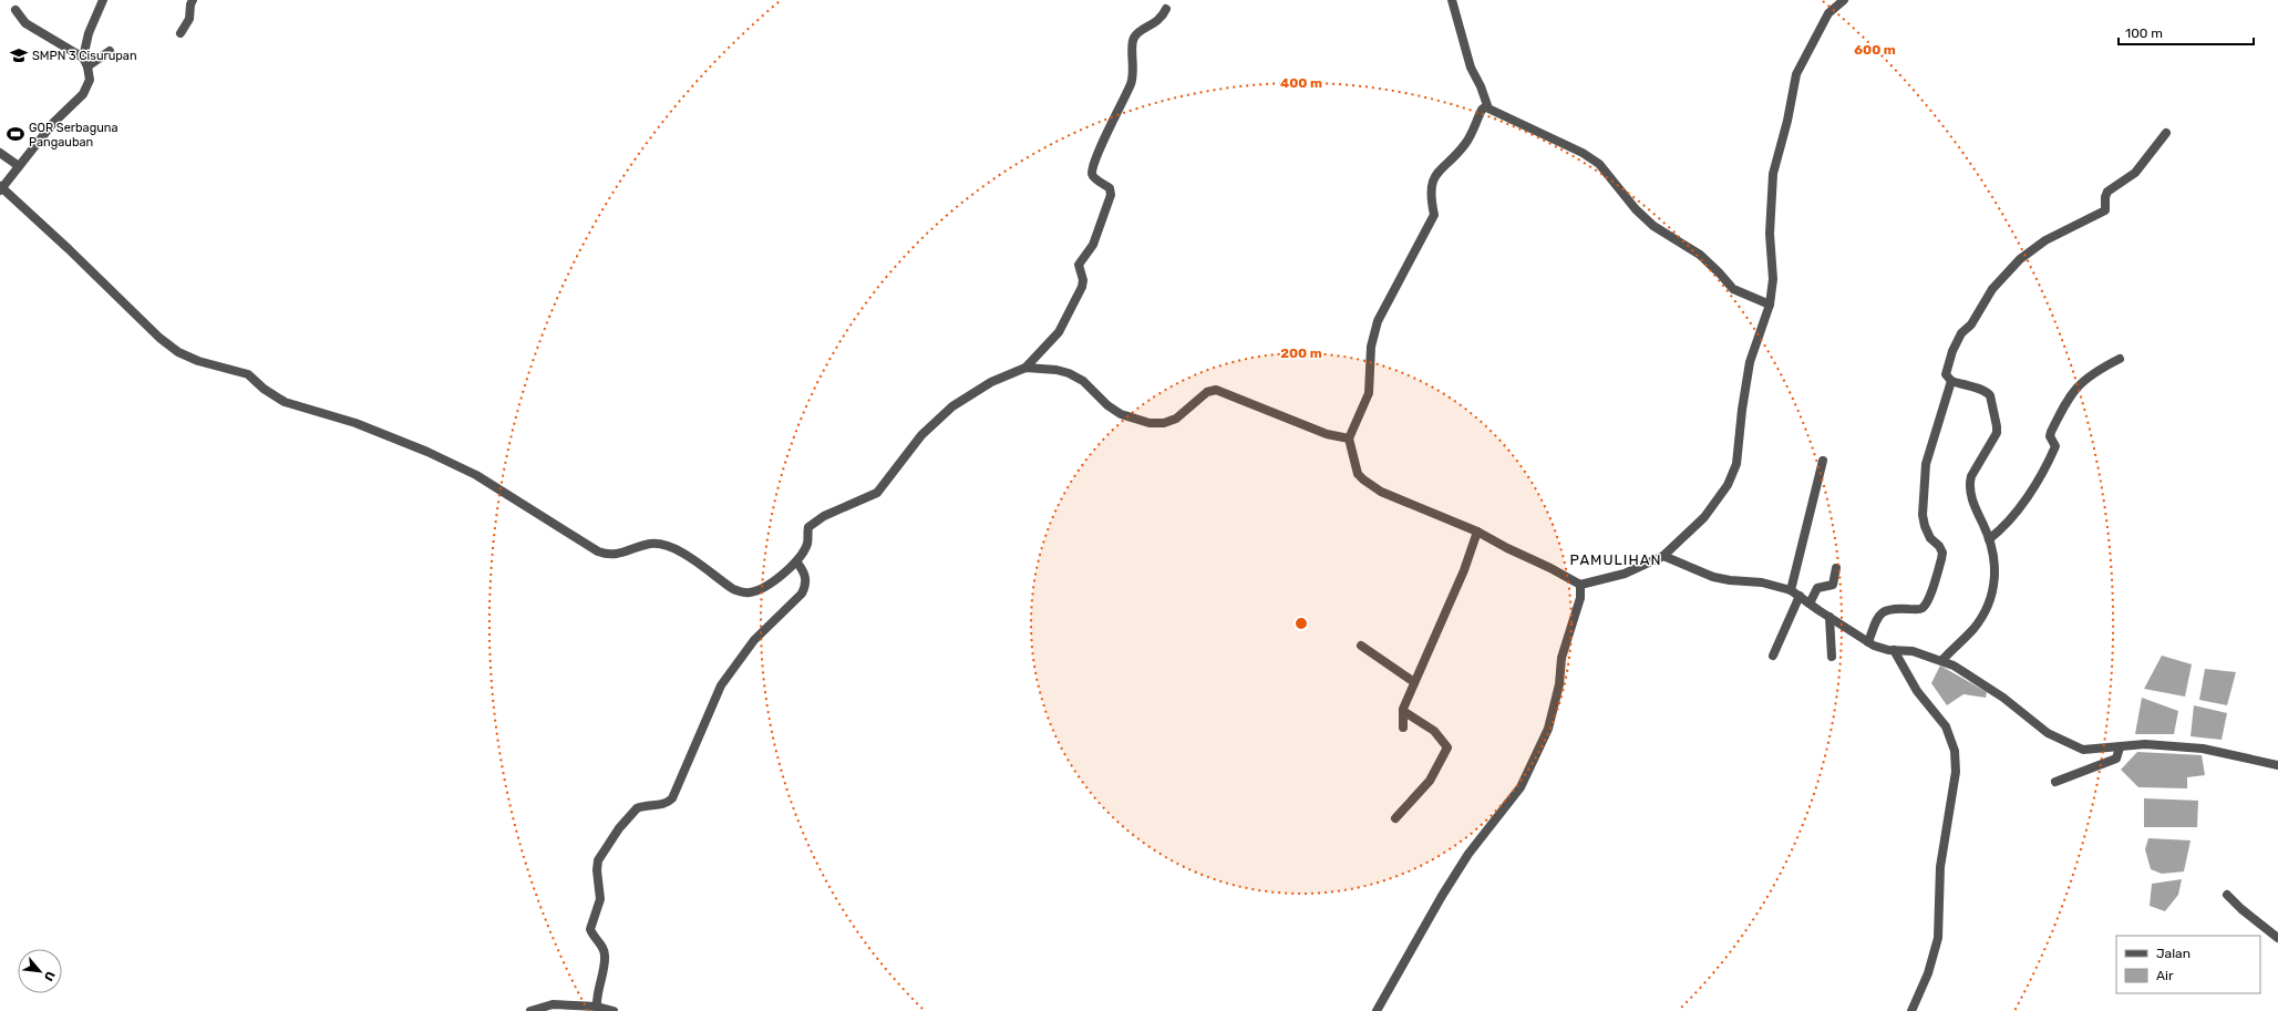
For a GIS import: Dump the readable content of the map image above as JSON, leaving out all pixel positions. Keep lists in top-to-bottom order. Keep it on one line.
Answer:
{"districts":["PAMULIHAN"],"places":{"school or university":["SMPN 3 Cisurupan"],"sports":["GOR Serbaguna Pangauban"]},"legend":["Jalan","Air"],"scale_bar":"100 m","north":"bottom right","rings":["600 m","400 m","200 m"]}
